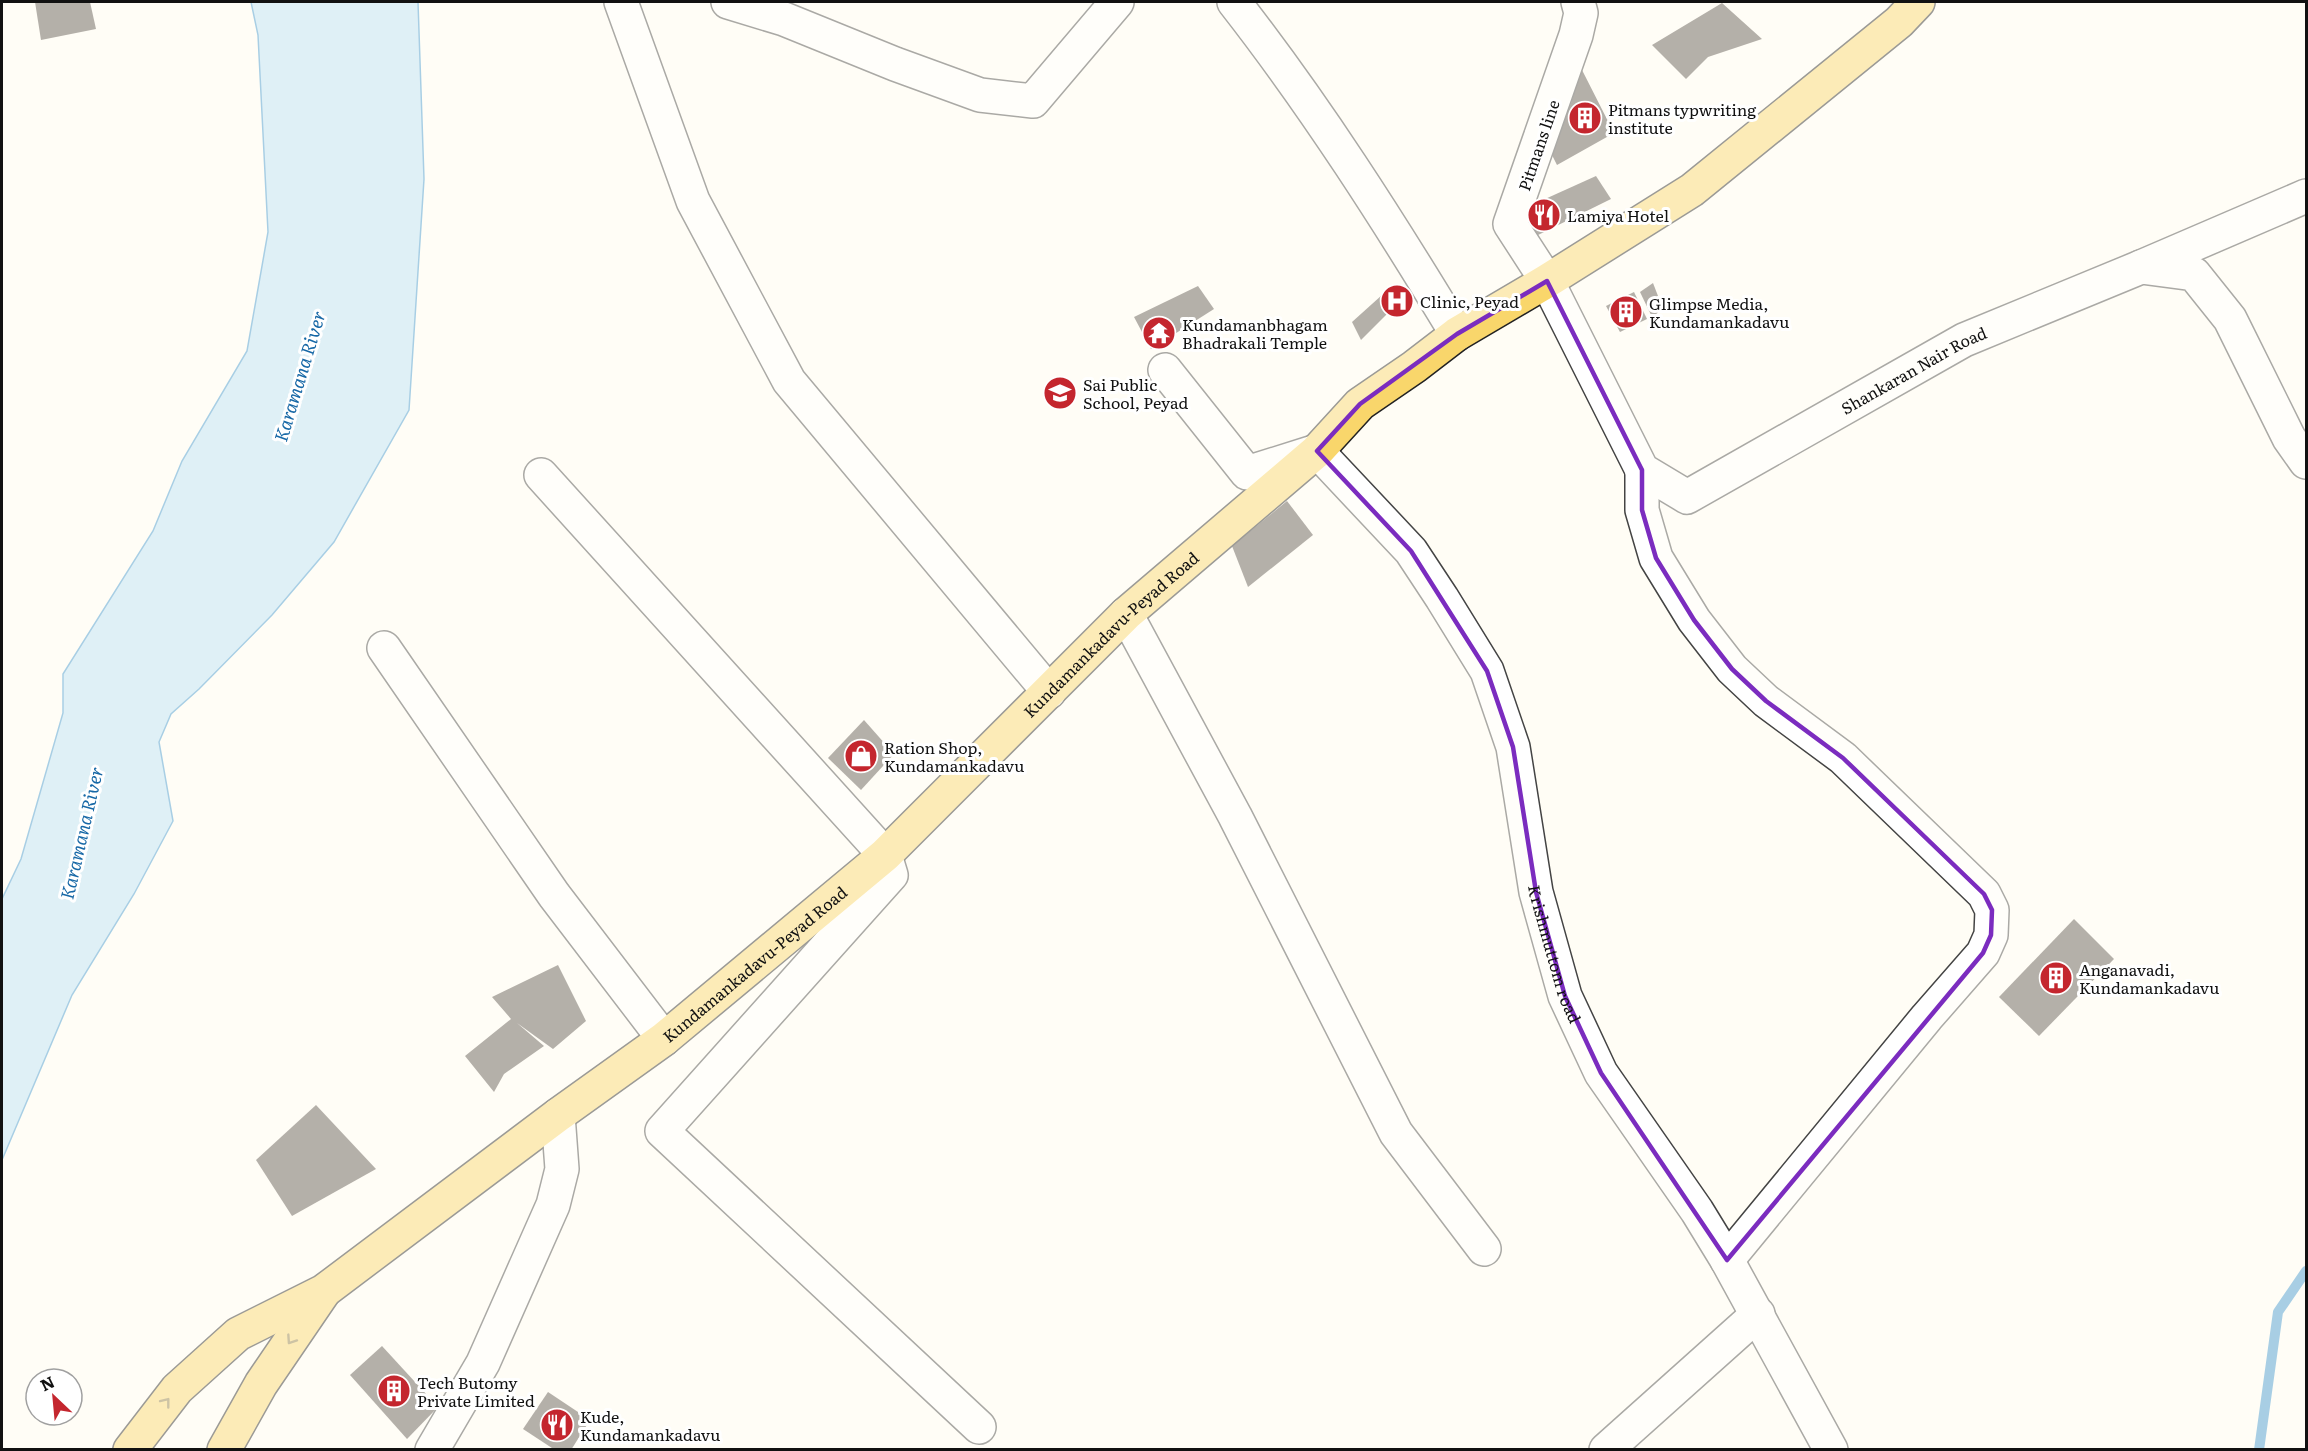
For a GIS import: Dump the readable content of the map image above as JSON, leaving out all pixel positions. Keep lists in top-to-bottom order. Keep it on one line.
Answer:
{"streets":{"main road":["Kundamankadavu-Peyad Road"],"street":["Pitmans line","Shankaran Nair Road","Krishmuttom road"]},"crossings":[["Pitmans line","Kundamankadavu-Peyad Road"],["Kundamankadavu-Peyad Road","Krishmuttom road"]],"water":["Karamana River"],"places":{"building":["Pitmans typwriting institute","Glimpse Media, Kundamankadavu","Anganavadi, Kundamankadavu","Tech Butomy Private Limited"],"restaurant":["Lamiya Hotel","Kude, Kundamankadavu"],"hospital":["Clinic, Peyad"],"temple":["Kundamanbhagam Bhadrakali Temple"],"school or university":["Sai Public School, Peyad"],"shop":["Ration Shop, Kundamankadavu"]},"north":"top left"}
